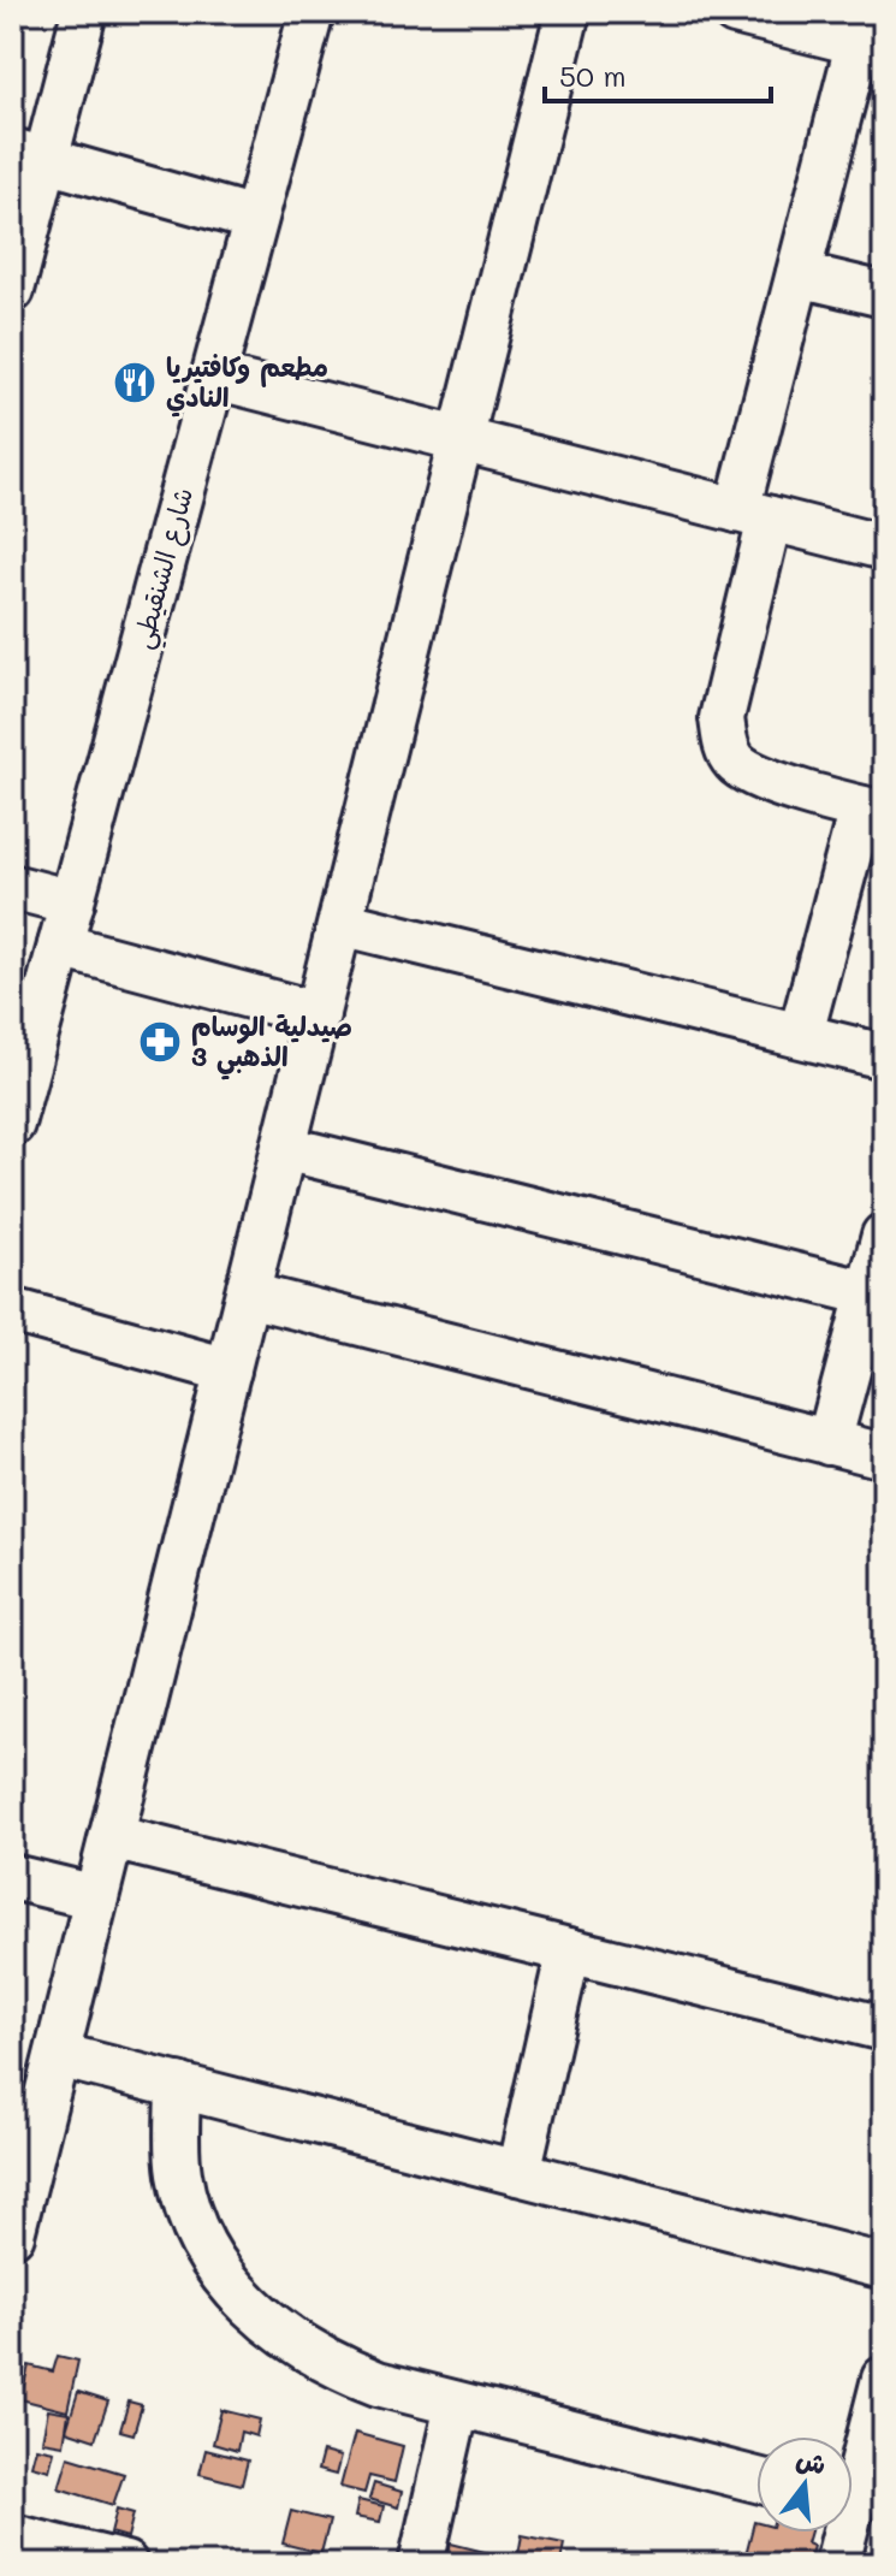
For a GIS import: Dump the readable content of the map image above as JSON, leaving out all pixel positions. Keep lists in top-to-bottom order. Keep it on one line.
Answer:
{"streets":{"street":["شارع الشنقيطي"]},"places":{"restaurant":["مطعم وكافتيريا النادي"],"pharmacy":["صيدلية الوسام الذهبي 3"]},"scale_bar":"50 m","north":"top"}
